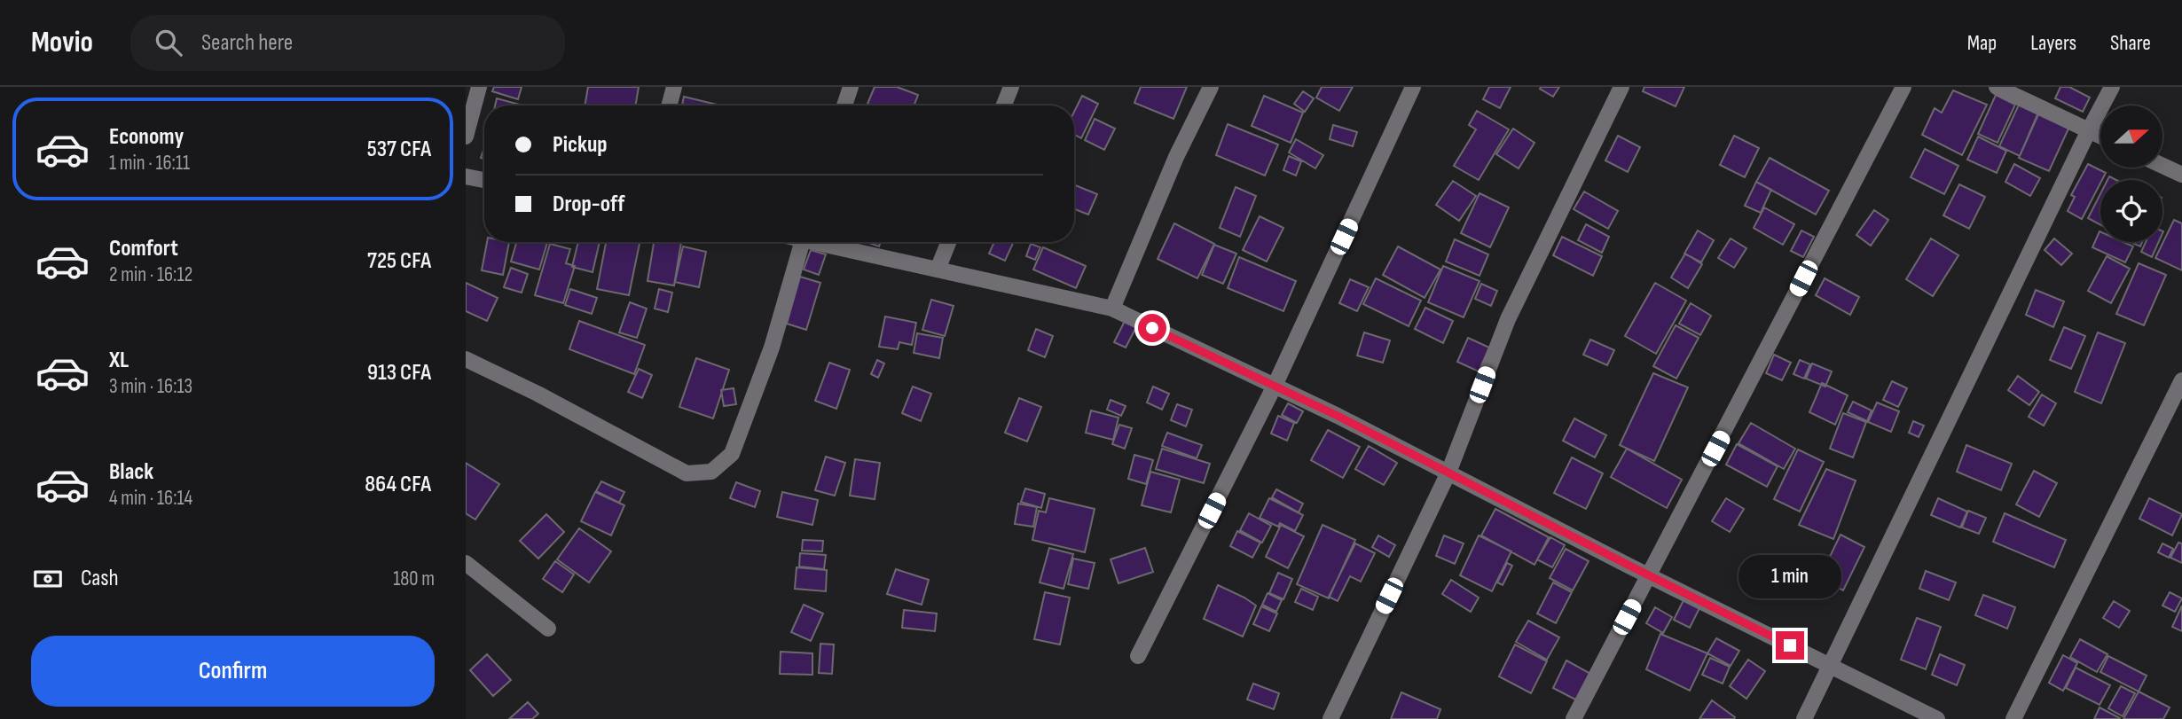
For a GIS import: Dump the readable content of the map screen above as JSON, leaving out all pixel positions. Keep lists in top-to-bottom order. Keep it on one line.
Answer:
{"north":"right","page":{"header":"Movio","search":"Search here","nav":["Map","Layers","Share"],"list":[{"name":"Economy","note":"1 min · 16:11","value":"537 CFA"},{"name":"Comfort","note":"2 min · 16:12","value":"725 CFA"},{"name":"XL","note":"3 min · 16:13","value":"913 CFA"},{"name":"Black","note":"4 min · 16:14","value":"864 CFA"}],"banner":["Pickup","Drop-off"],"pay":["Cash","180 m"],"bubble":"1 min","buttons":"Confirm"}}
